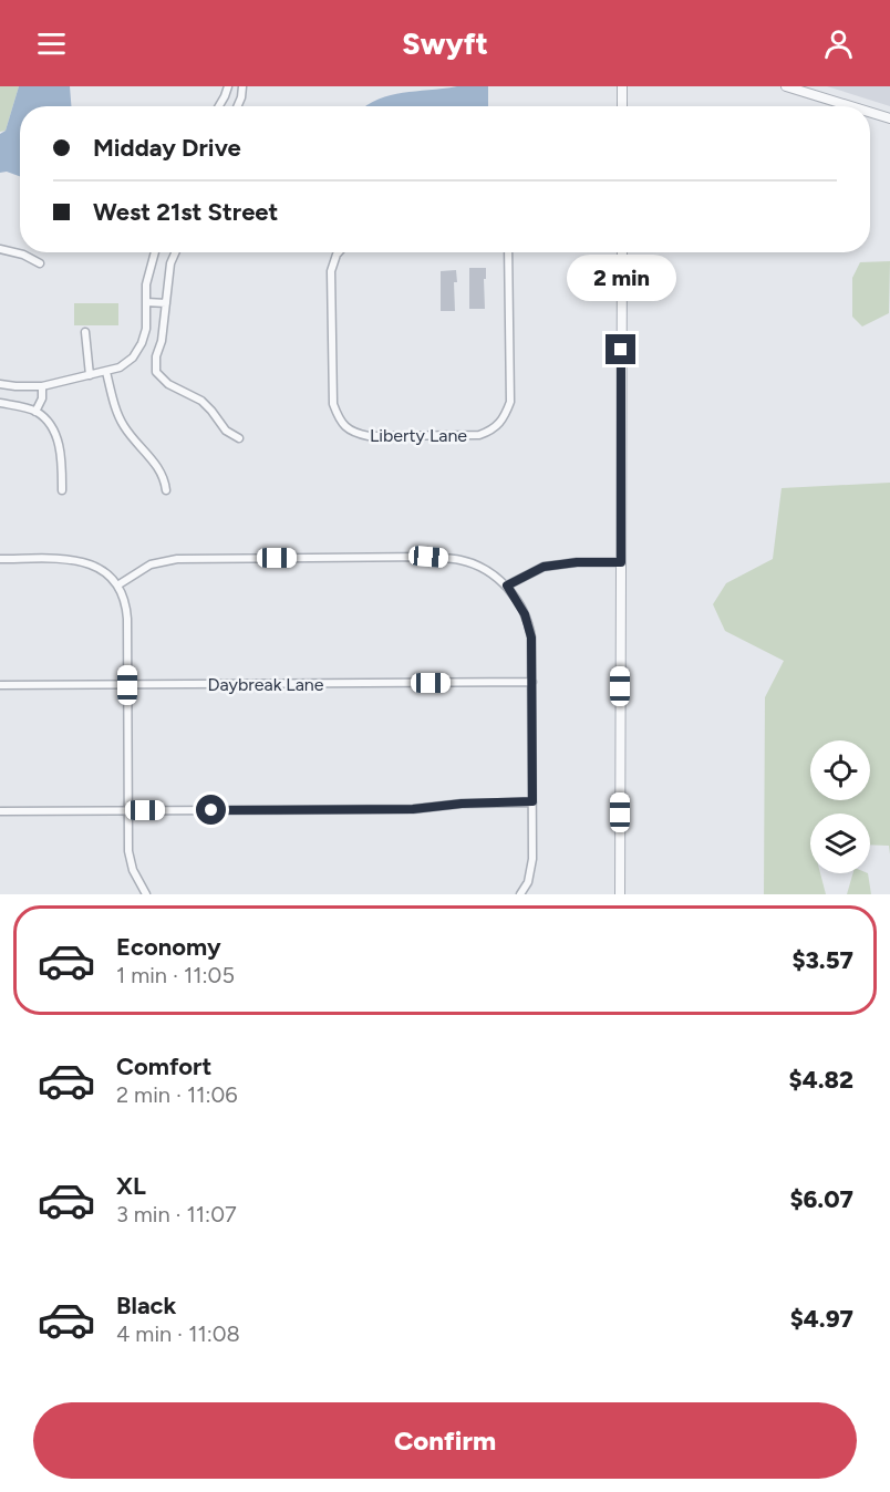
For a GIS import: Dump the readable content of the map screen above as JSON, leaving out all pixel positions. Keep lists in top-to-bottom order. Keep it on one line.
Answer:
{"streets":{"street":["Liberty Lane","Daybreak Lane"]},"page":{"header":"Swyft","banner":["Midday Drive","West 21st Street"],"bubble":"2 min","list":[{"name":"Economy","note":"1 min · 11:05","value":"$3.57"},{"name":"Comfort","note":"2 min · 11:06","value":"$4.82"},{"name":"XL","note":"3 min · 11:07","value":"$6.07"},{"name":"Black","note":"4 min · 11:08","value":"$4.97"}],"buttons":"Confirm"}}
